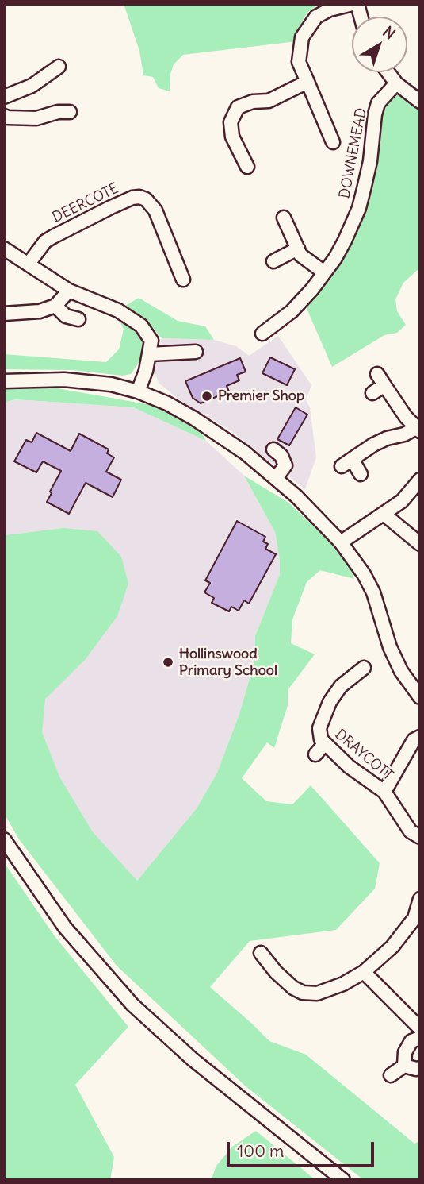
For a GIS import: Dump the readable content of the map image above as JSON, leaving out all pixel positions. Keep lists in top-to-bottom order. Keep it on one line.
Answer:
{"streets":{"street":["DOWNEMEAD","DEERCOTE","DRAYCOTT"]},"places":["Premier Shop","Hollinswood Primary School"],"scale_bar":"100 m","north":"top right"}
